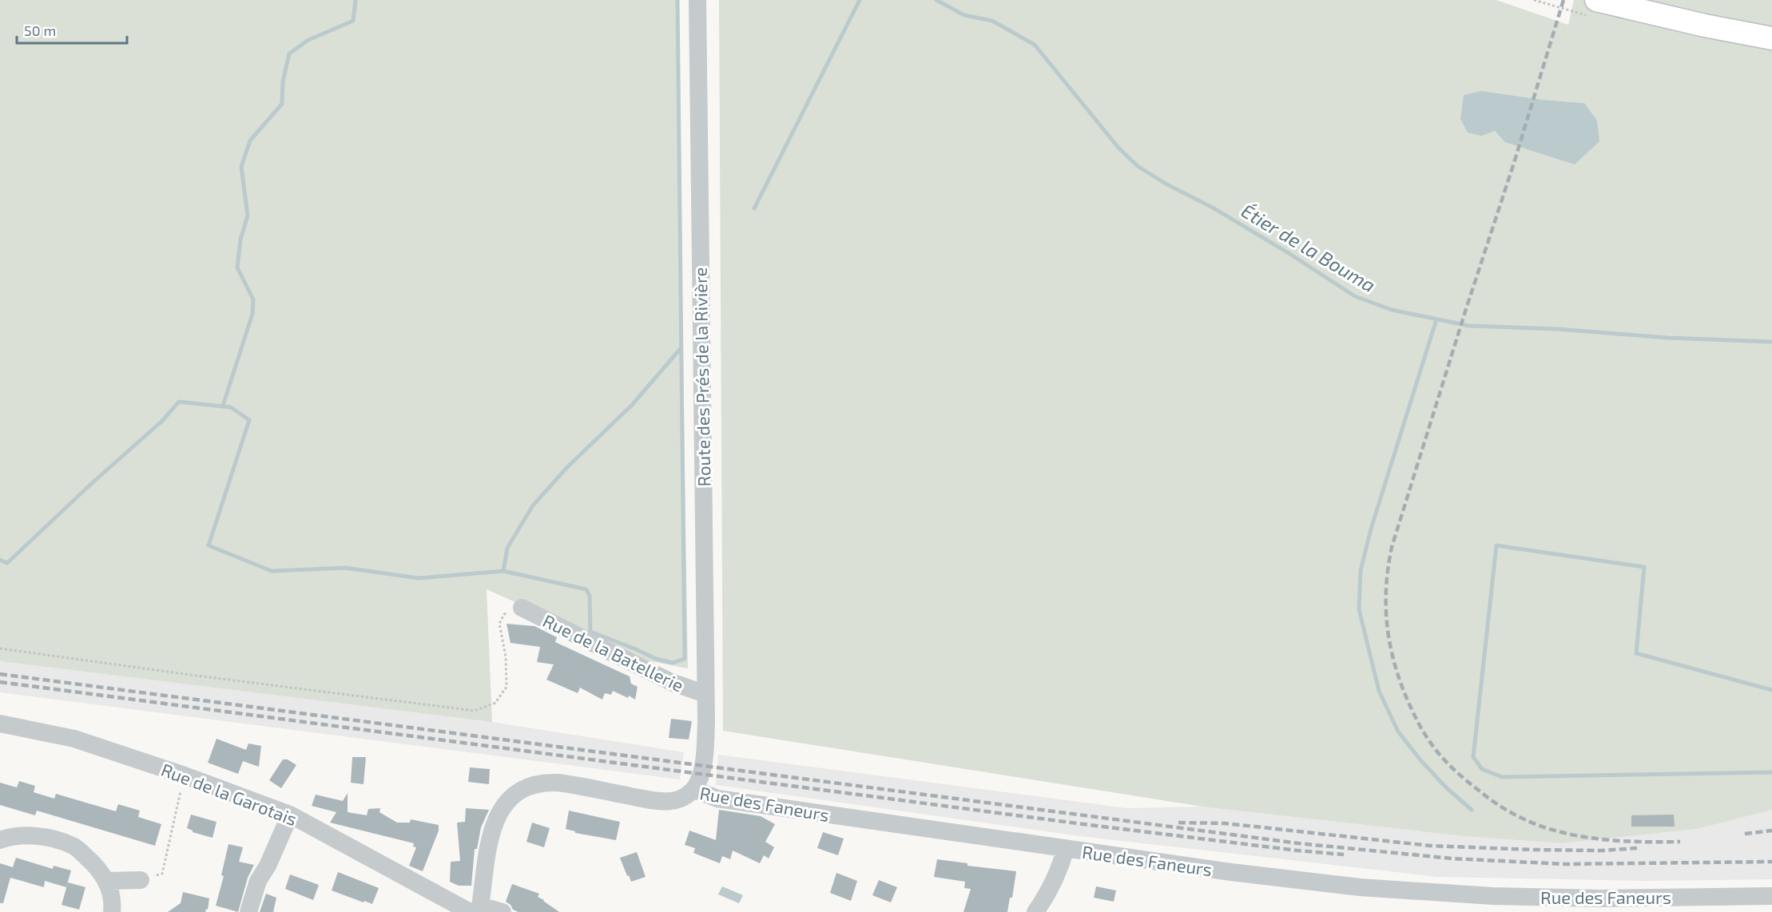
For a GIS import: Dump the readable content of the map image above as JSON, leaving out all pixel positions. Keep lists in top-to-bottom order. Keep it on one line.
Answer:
{"streets":{"street":["Route des Prés de la Rivière","Rue de la Batellerie","Rue de la Garotais","Rue des Faneurs"]},"crossings":[["Route des Prés de la Rivière","Rue de la Batellerie"],["Route des Prés de la Rivière","Rue des Faneurs"],["Rue de la Garotais","Rue des Faneurs"]],"water":["Étier de la Bouma"],"scale_bar":"50 m"}
